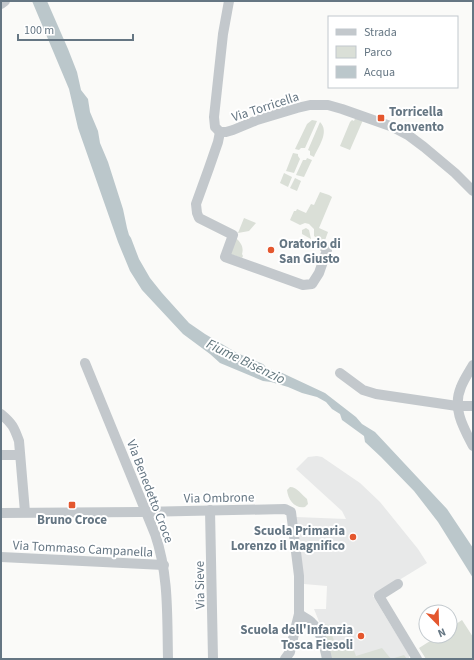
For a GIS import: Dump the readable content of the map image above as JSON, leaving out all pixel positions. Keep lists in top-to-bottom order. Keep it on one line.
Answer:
{"streets":{"street":["Via Torricella","Via Benedetto Croce","Via Ombrone","Via Tommaso Campanella","Via Sieve"]},"crossings":[["Via Benedetto Croce","Via Ombrone"],["Via Benedetto Croce","Via Tommaso Campanella"],["Via Ombrone","Via Sieve"]],"water":["Fiume Bisenzio"],"places":{"transit":["Torricella Convento","Bruno Croce"],"other":["Oratorio di San Giusto","Scuola Primaria Lorenzo il Magnifico","Scuola dell'Infanzia Tosca Fiesoli"]},"legend":["Strada","Parco","Acqua"],"scale_bar":"100 m","north":"bottom right"}
